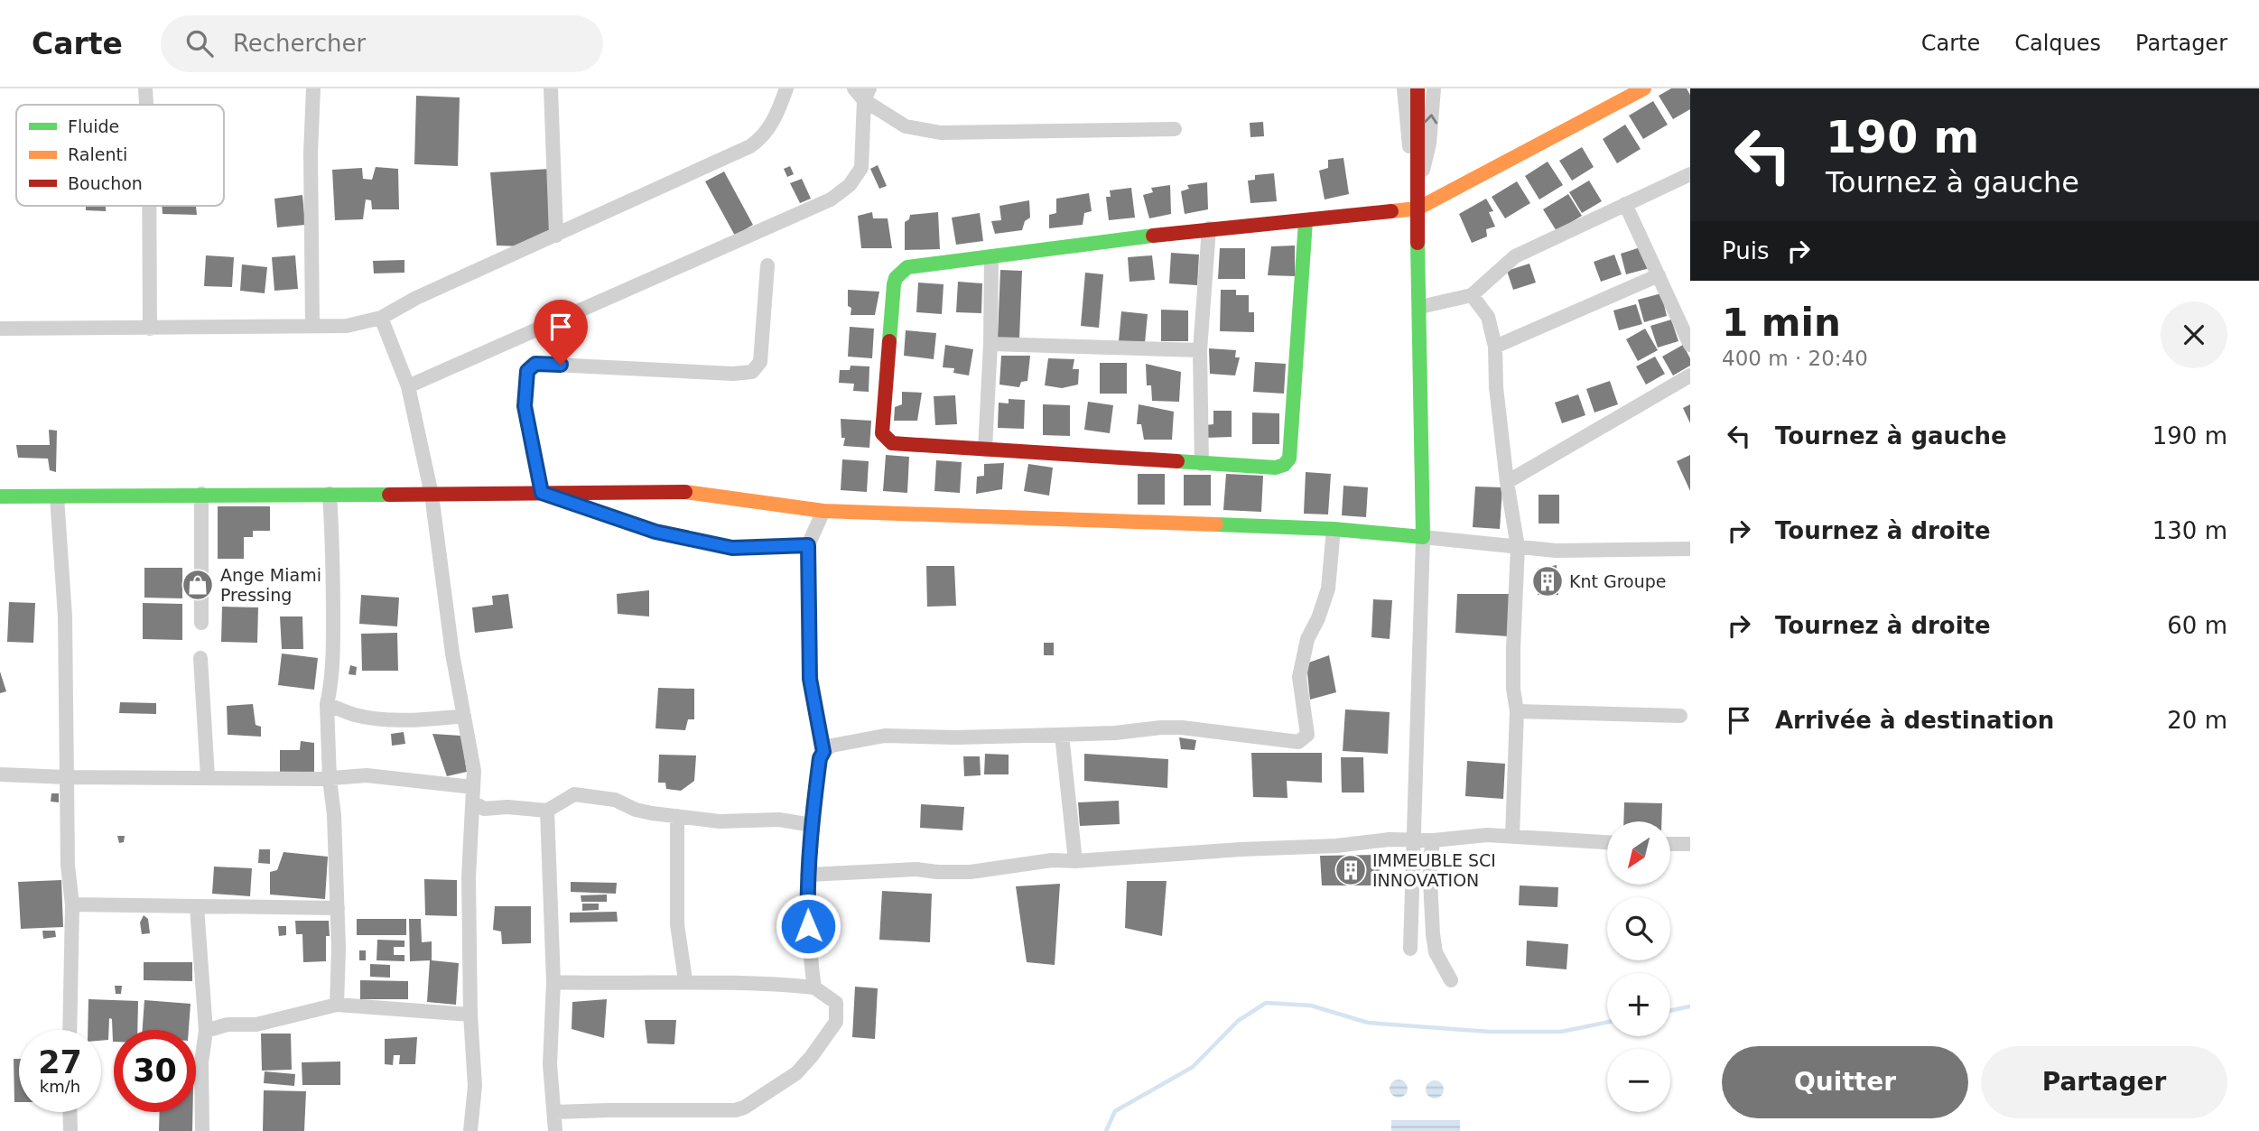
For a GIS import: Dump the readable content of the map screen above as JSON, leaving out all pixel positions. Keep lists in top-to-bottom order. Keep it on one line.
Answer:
{"places":{"building":["Knt Groupe","IMMEUBLE SCI INNOVATION"],"shop":["Ange Miami Pressing"]},"legend":["Fluide","Ralenti","Bouchon"],"north":"bottom left","page":{"header":"Carte","search":"Rechercher","nav":["Carte","Calques","Partager"],"turn":["190 m","Tournez à gauche"],"then":"Puis","heading":["1 min","400 m · 20:40"],"list":[{"name":"Tournez à gauche","value":"190 m"},{"name":"Tournez à droite","value":"130 m"},{"name":"Tournez à droite","value":"60 m"},{"name":"Arrivée à destination","value":"20 m"}],"map_buttons":["+","−"],"speed":"27 km/h","limit":"30","buttons":["Quitter","Partager"]}}
